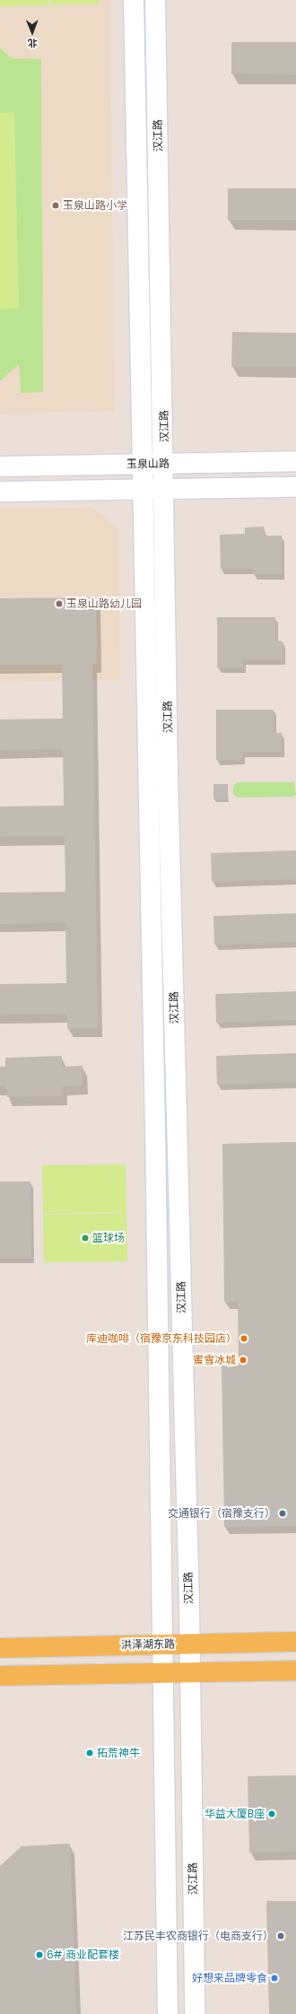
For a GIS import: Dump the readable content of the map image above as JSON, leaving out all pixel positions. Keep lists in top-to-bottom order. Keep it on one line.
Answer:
{"streets":{"main road":["洪泽湖东路"],"street":["汉江路","玉泉山路"]},"crossings":[["汉江路","玉泉山路"],["汉江路","洪泽湖东路"]],"places":["玉泉山路小学","玉泉山路幼儿园","篮球场","库迪咖啡（宿豫京东科技园店）","蜜雪冰城","交通银行（宿豫支行）","拓荒神牛","华益大厦B座","江苏民丰农商银行（电商支行）","6# 商业配套楼","好想来品牌零食"],"north":"bottom"}
